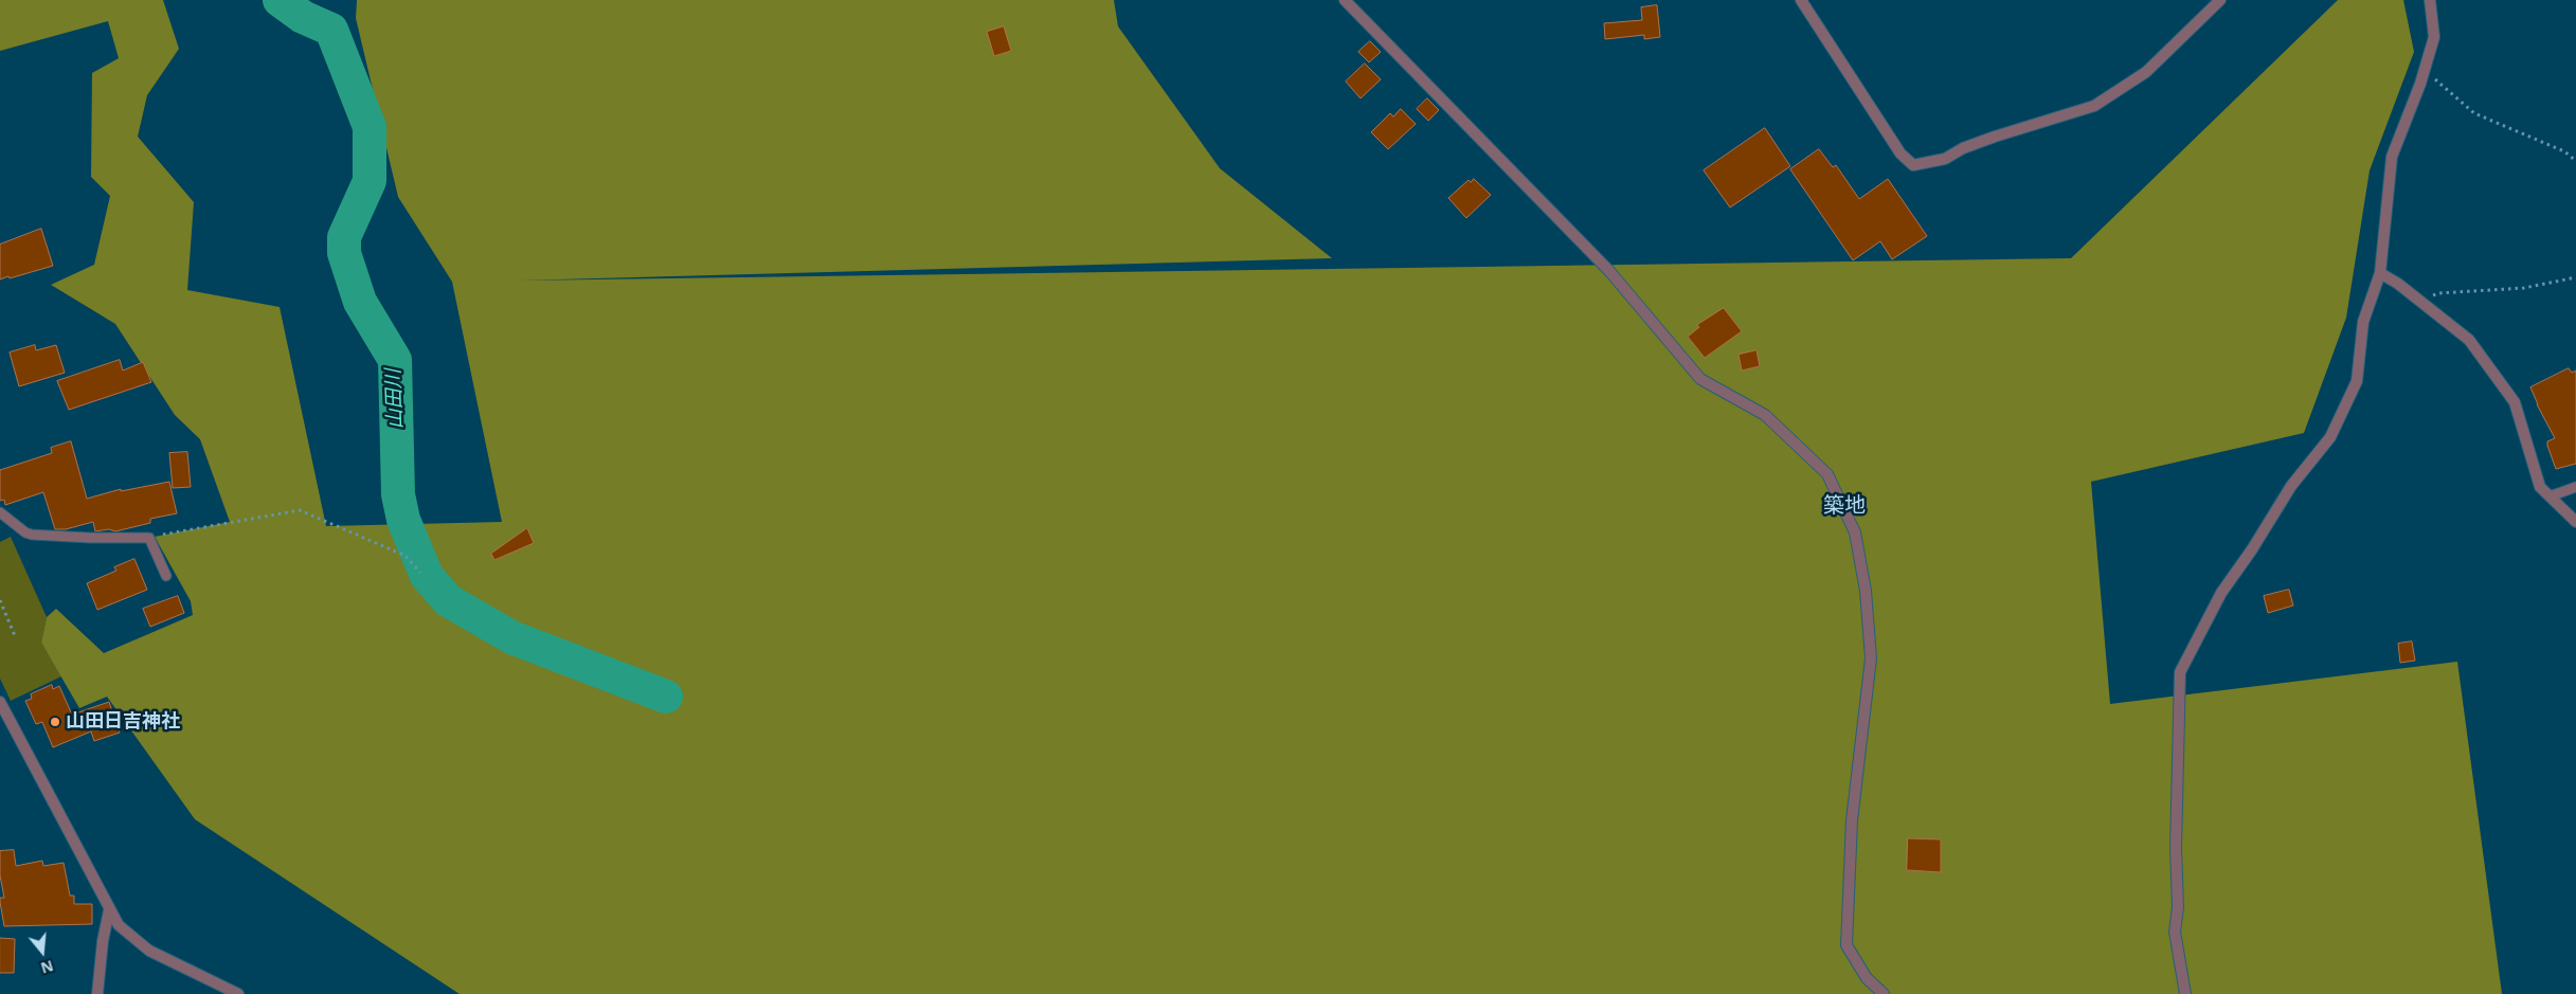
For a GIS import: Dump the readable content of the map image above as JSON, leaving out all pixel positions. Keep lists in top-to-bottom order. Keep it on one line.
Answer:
{"districts":["築地"],"water":["山田川"],"places":["山田日吉神社"],"north":"bottom"}
